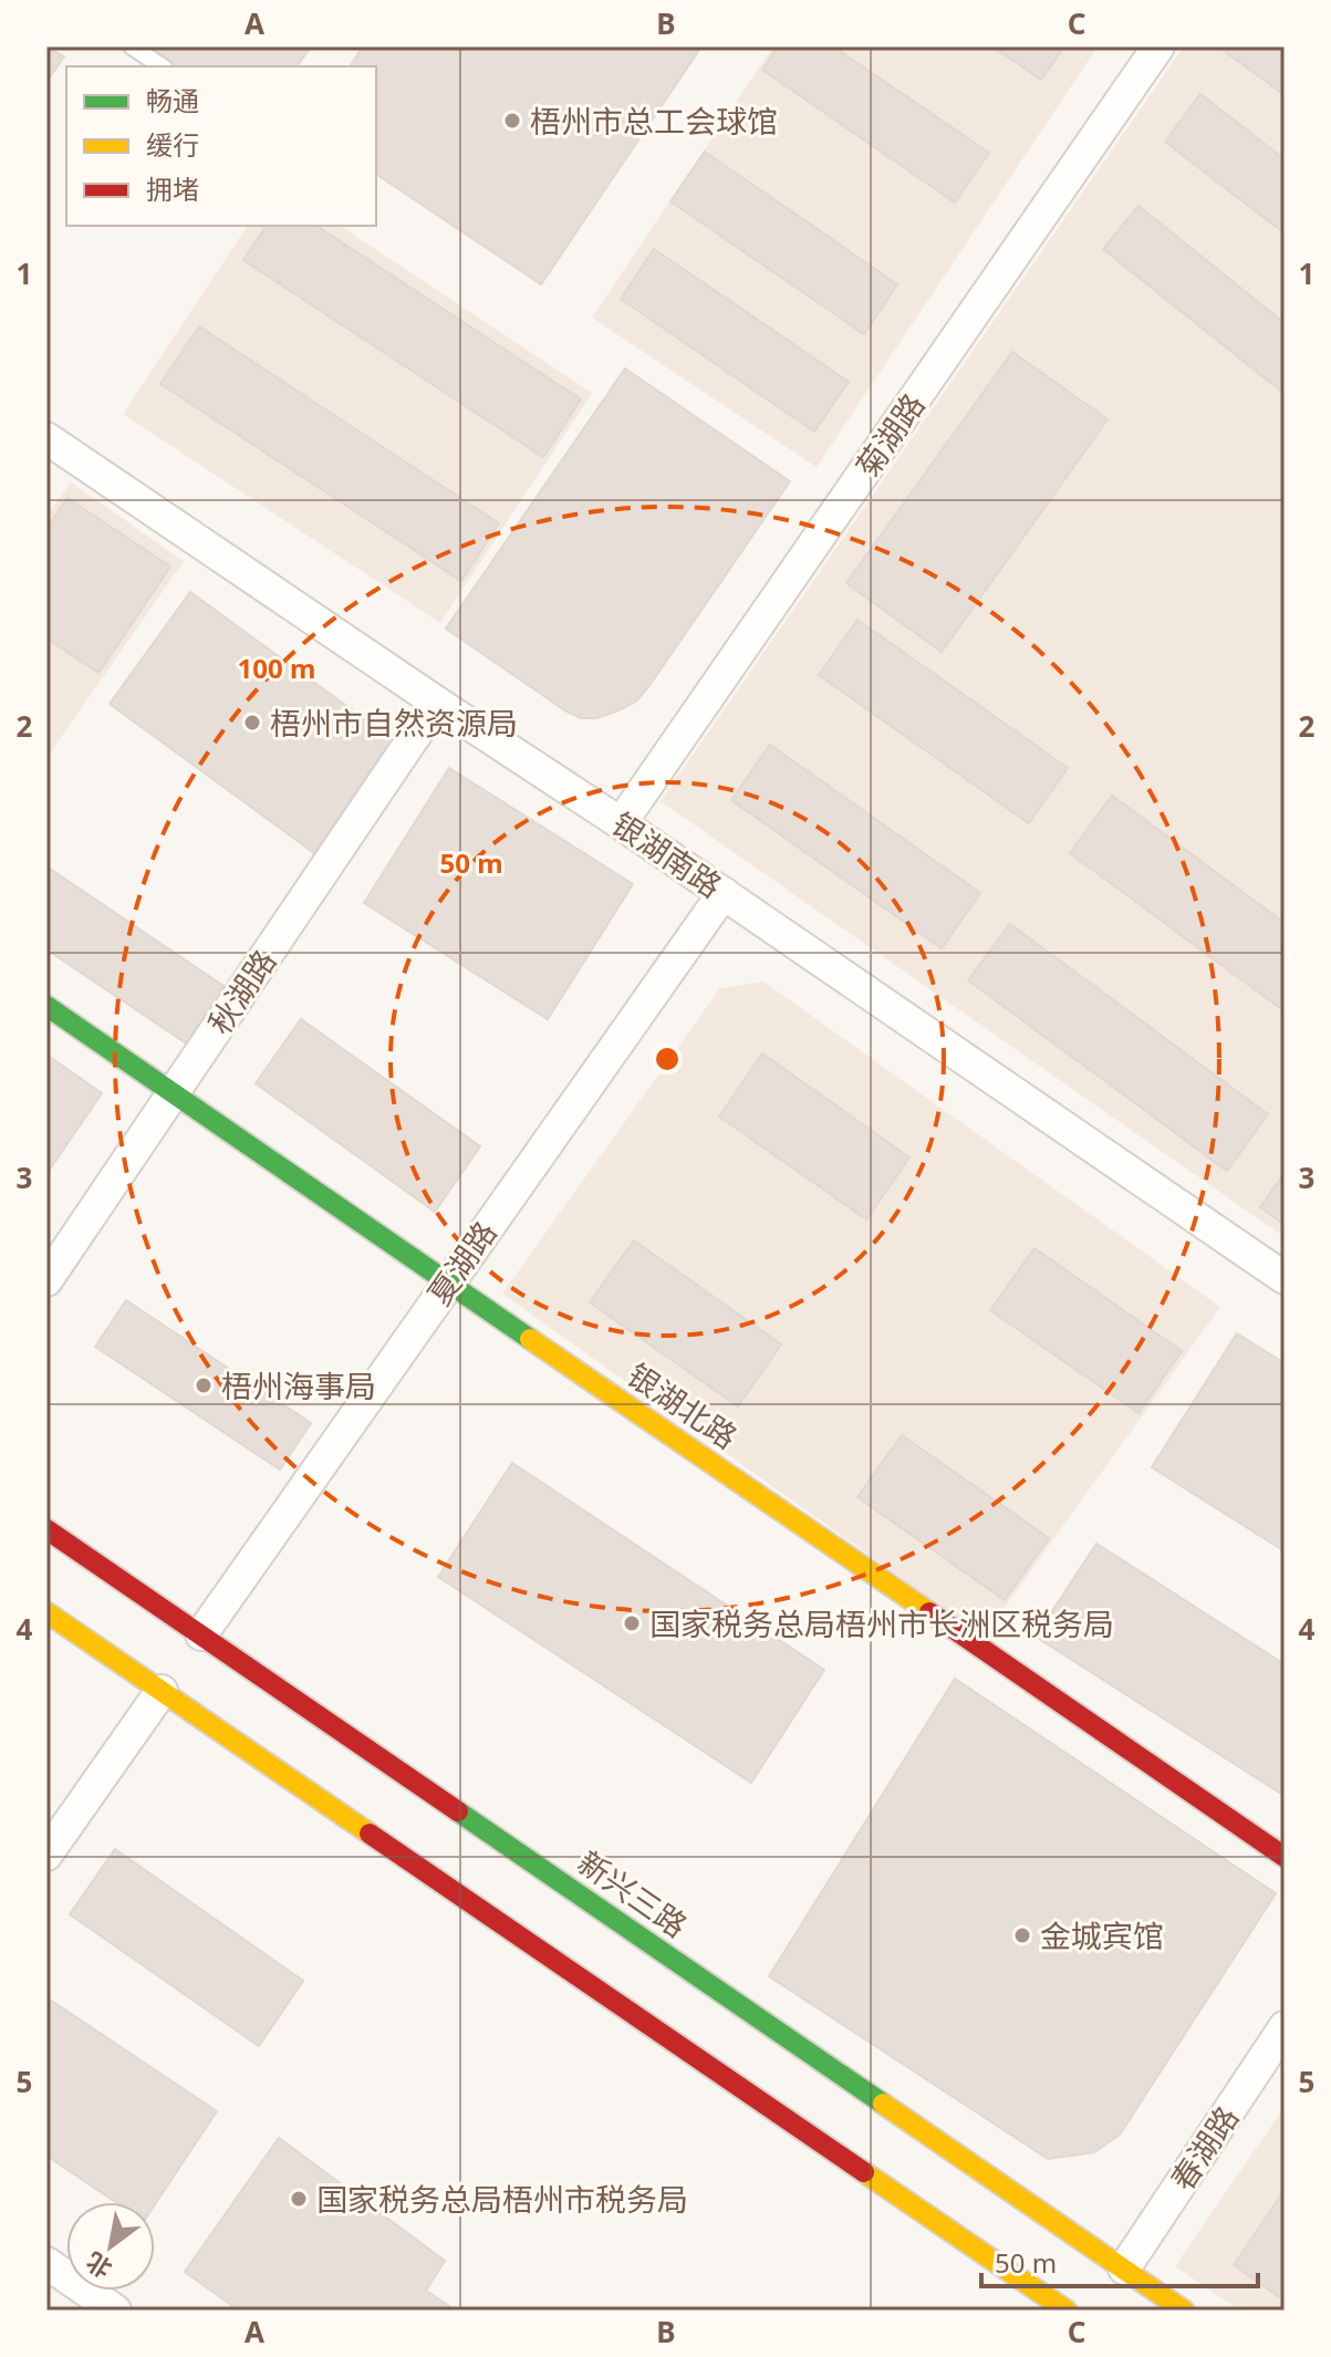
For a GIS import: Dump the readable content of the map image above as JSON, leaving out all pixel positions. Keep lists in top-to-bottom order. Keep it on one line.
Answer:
{"streets":{"main road":["银湖北路","新兴三路"],"street":["菊湖路","银湖南路","秋湖路","夏湖路","春湖路"]},"crossings":[["菊湖路","银湖南路"],["银湖南路","秋湖路"],["银湖南路","夏湖路"],["秋湖路","银湖北路"],["夏湖路","银湖北路"],["夏湖路","新兴三路"],["新兴三路","春湖路"]],"places":["梧州市总工会球馆","梧州市自然资源局","梧州海事局","国家税务总局梧州市长洲区税务局","金城宾馆","国家税务总局梧州市税务局"],"legend":["畅通","缓行","拥堵"],"scale_bar":"50 m","north":"bottom left","grid":{"columns":["A","B","C"],"rows":["1","2","3","4","5"]},"rings":["100 m","50 m"]}
